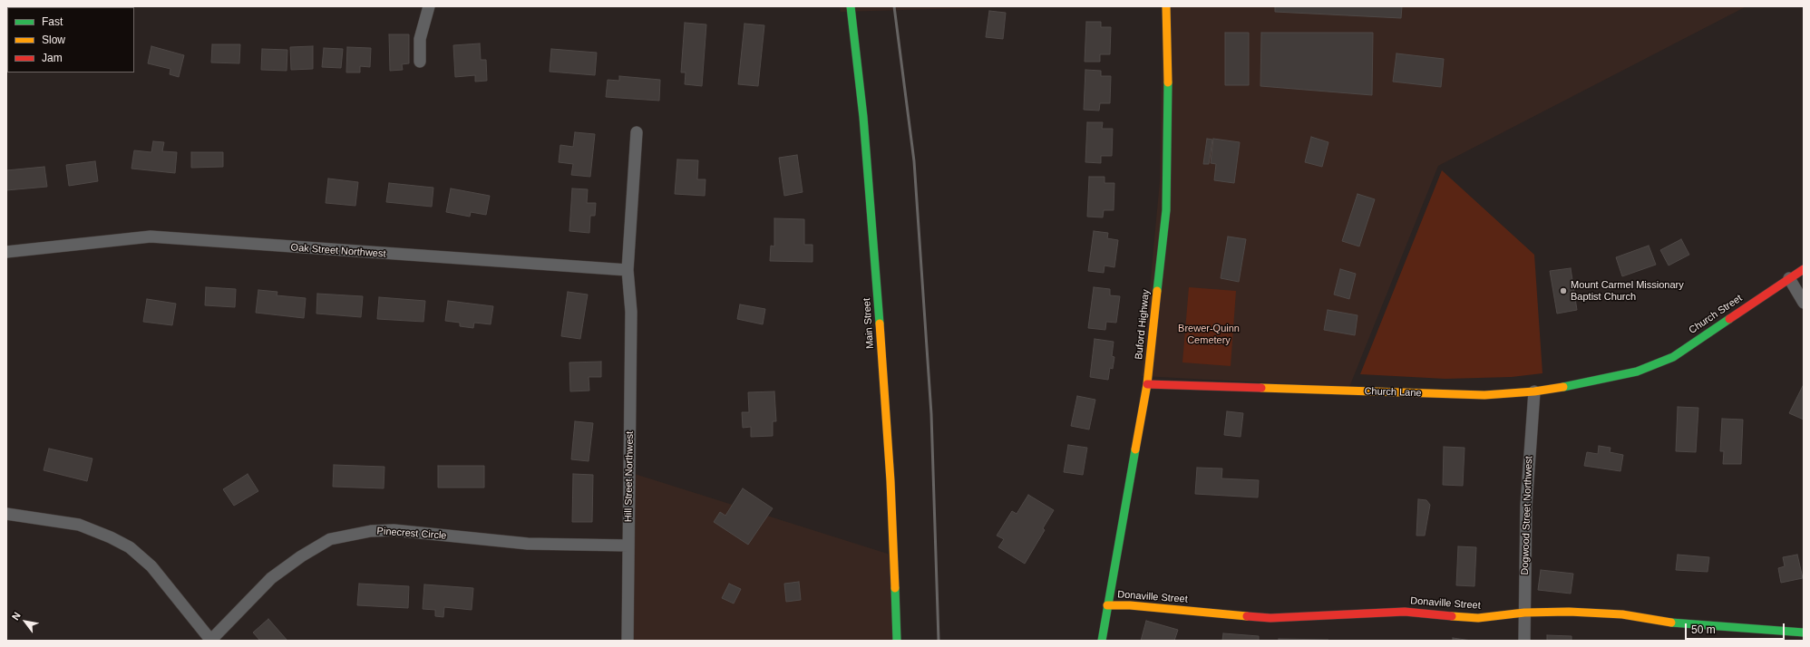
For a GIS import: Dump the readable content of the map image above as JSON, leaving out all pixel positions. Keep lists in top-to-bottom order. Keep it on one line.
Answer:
{"streets":{"street":["Oak Street Northwest","Church Street","Main Street","Buford Highway","Church Lane","Hill Street Northwest","Dogwood Street Northwest","Pinecrest Circle","Donaville Street"]},"crossings":[["Oak Street Northwest","Hill Street Northwest"],["Church Street","Church Lane"],["Buford Highway","Church Lane"],["Buford Highway","Donaville Street"],["Church Lane","Dogwood Street Northwest"],["Hill Street Northwest","Pinecrest Circle"],["Dogwood Street Northwest","Donaville Street"]],"parks":["Brewer-Quinn Cemetery"],"places":["Mount Carmel Missionary Baptist Church"],"legend":["Fast","Slow","Jam"],"scale_bar":"50 m","north":"top left"}
